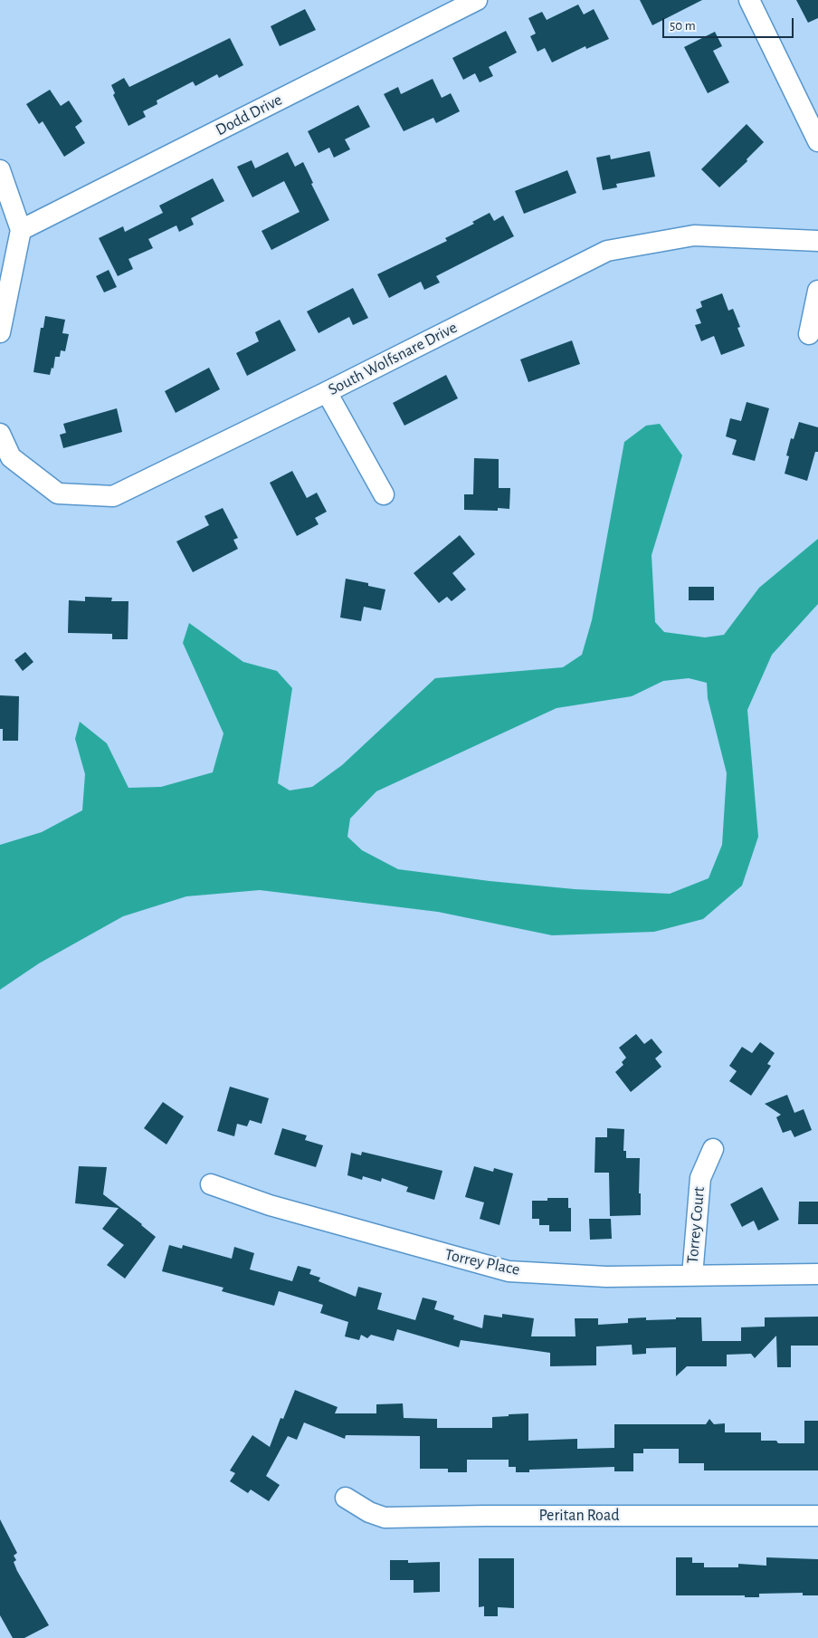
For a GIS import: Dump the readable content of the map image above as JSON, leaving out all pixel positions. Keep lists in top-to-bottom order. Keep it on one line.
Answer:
{"streets":{"street":["Dodd Drive","South Wolfsnare Drive","Torrey Court","Torrey Place","Peritan Road"]},"crossings":[["Torrey Court","Torrey Place"]],"scale_bar":"50 m"}
